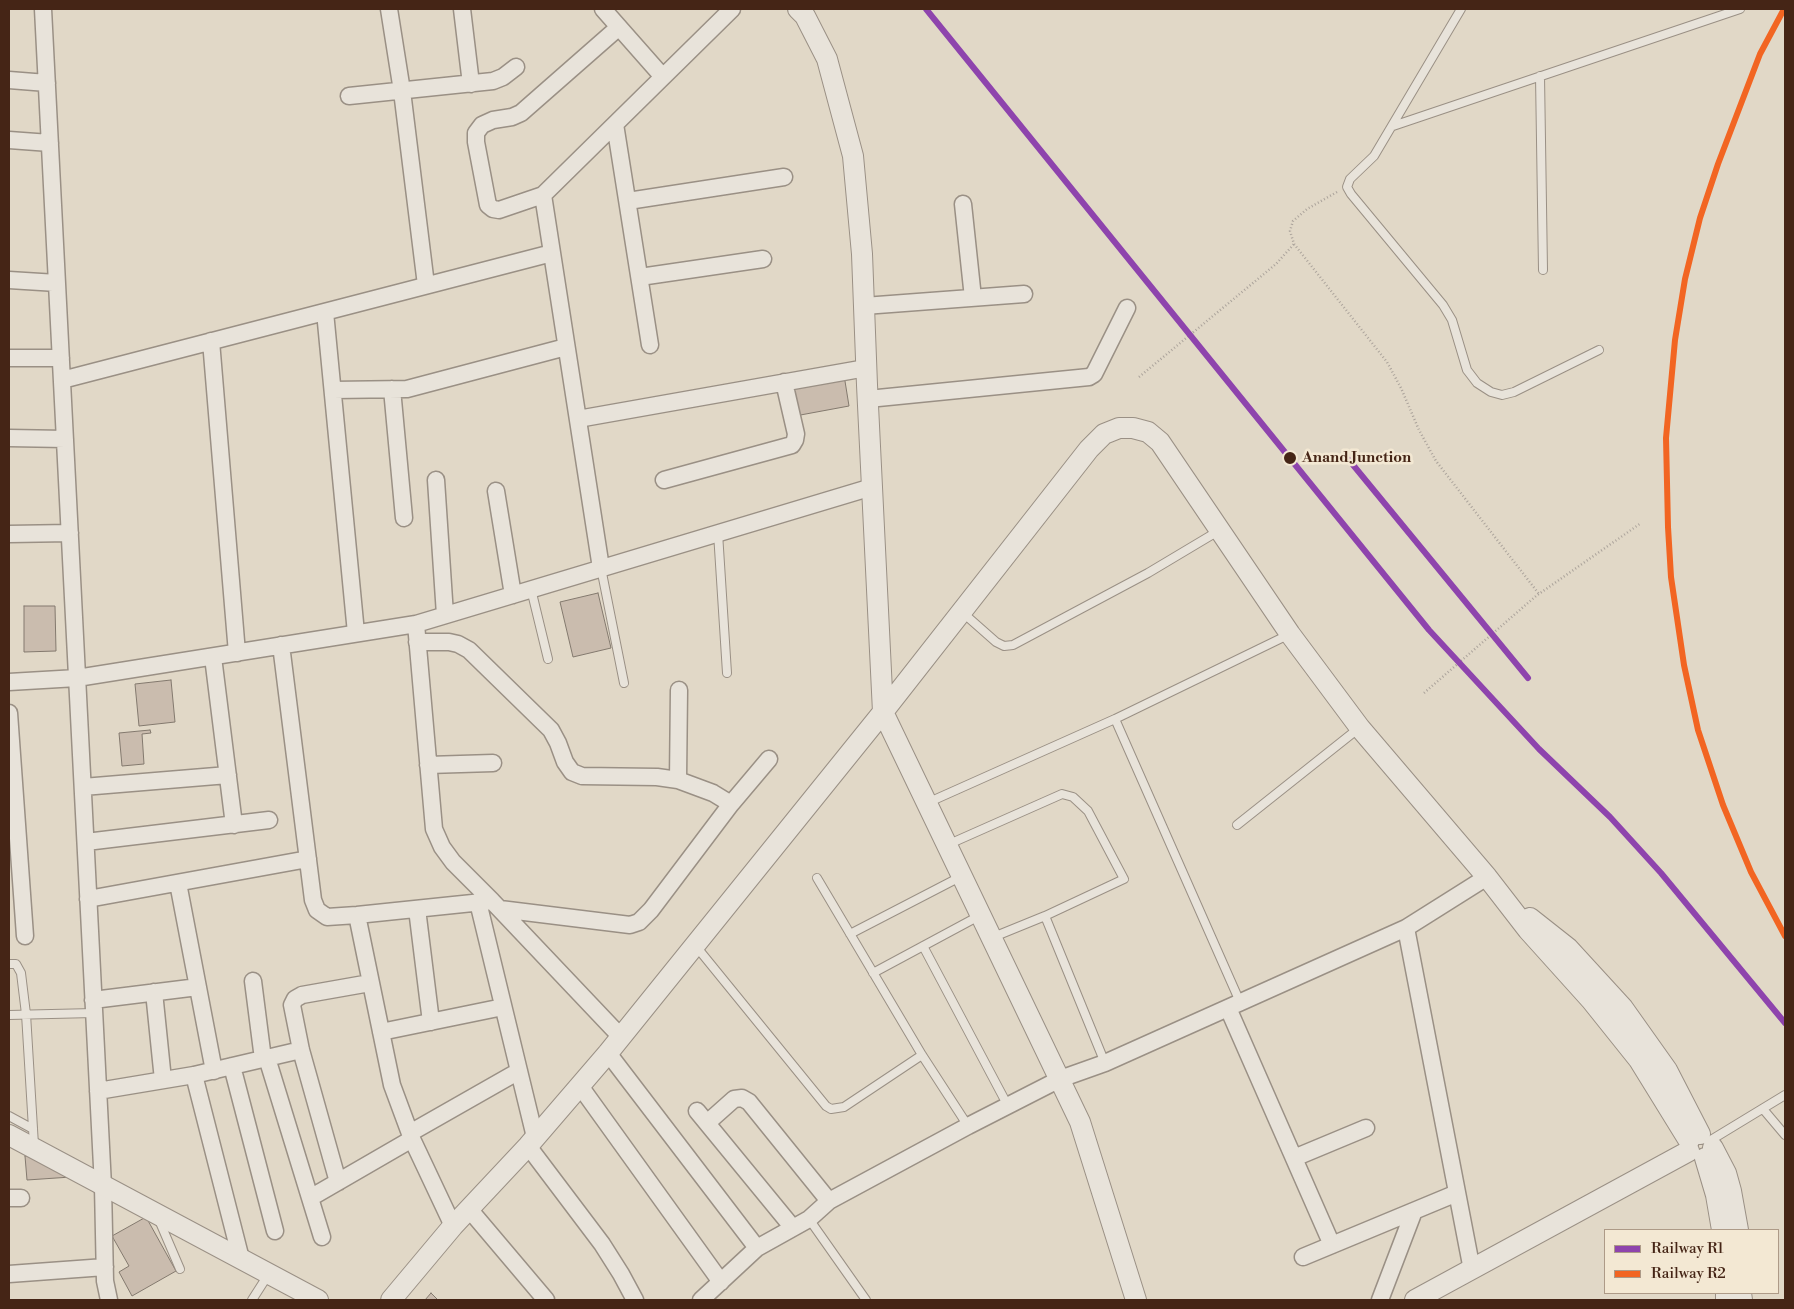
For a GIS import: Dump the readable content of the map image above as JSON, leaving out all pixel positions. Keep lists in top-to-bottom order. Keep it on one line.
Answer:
{"places":["Anand Junction"],"lines":["rail line R1","rail line R2"],"legend":["Railway R1","Railway R2"]}
